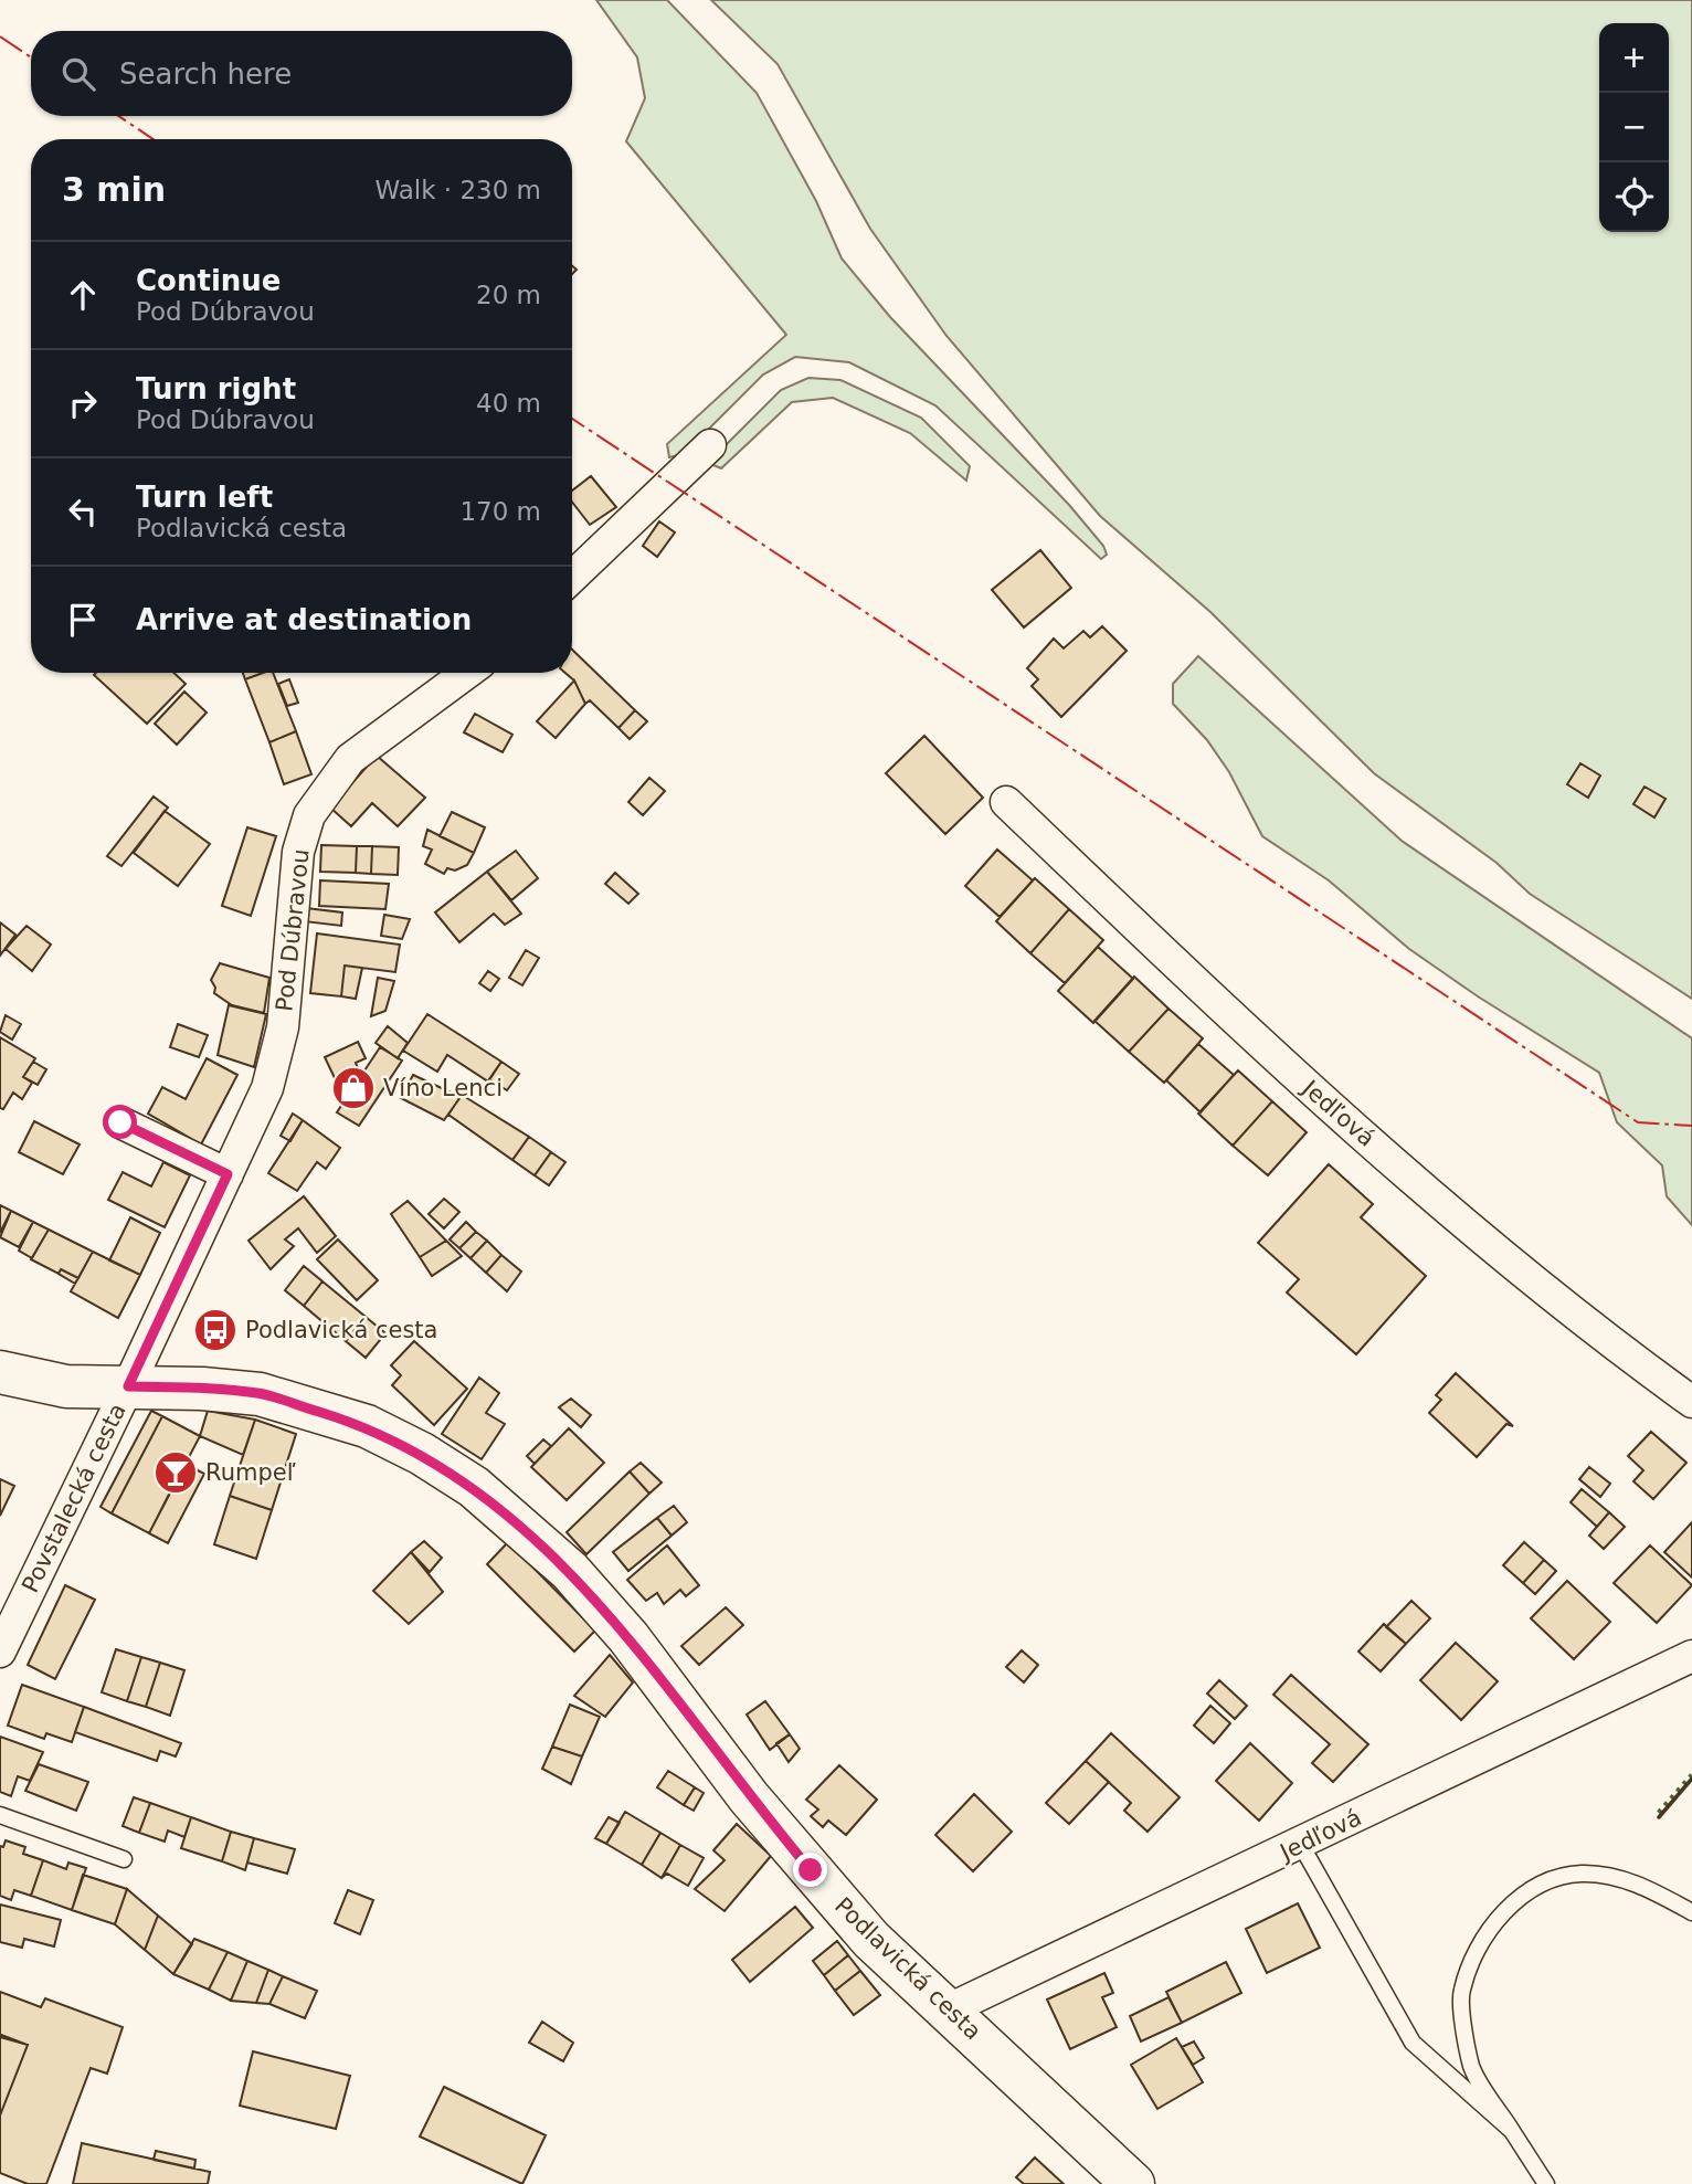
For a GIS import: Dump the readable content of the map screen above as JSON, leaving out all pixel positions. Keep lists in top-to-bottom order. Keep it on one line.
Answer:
{"streets":{"main road":["Podlavická cesta"],"street":["Pod Dúbravou","Jedľová","Povstalecká cesta"]},"crossings":[["Pod Dúbravou","Povstalecká cesta"],["Pod Dúbravou","Podlavická cesta"],["Jedľová","Podlavická cesta"],["Povstalecká cesta","Podlavická cesta"]],"places":{"shop":["Víno Lenci"],"bus stop":["Podlavická cesta"],"bar":["Rumpeľ"]},"page":{"map_buttons":["+","−"],"search":"Search here","heading":["3 min","Walk · 230 m"],"list":[["Continue","Pod Dúbravou","20 m"],["Turn right","Pod Dúbravou","40 m"],["Turn left","Podlavická cesta","170 m"],"Arrive at destination"]}}
